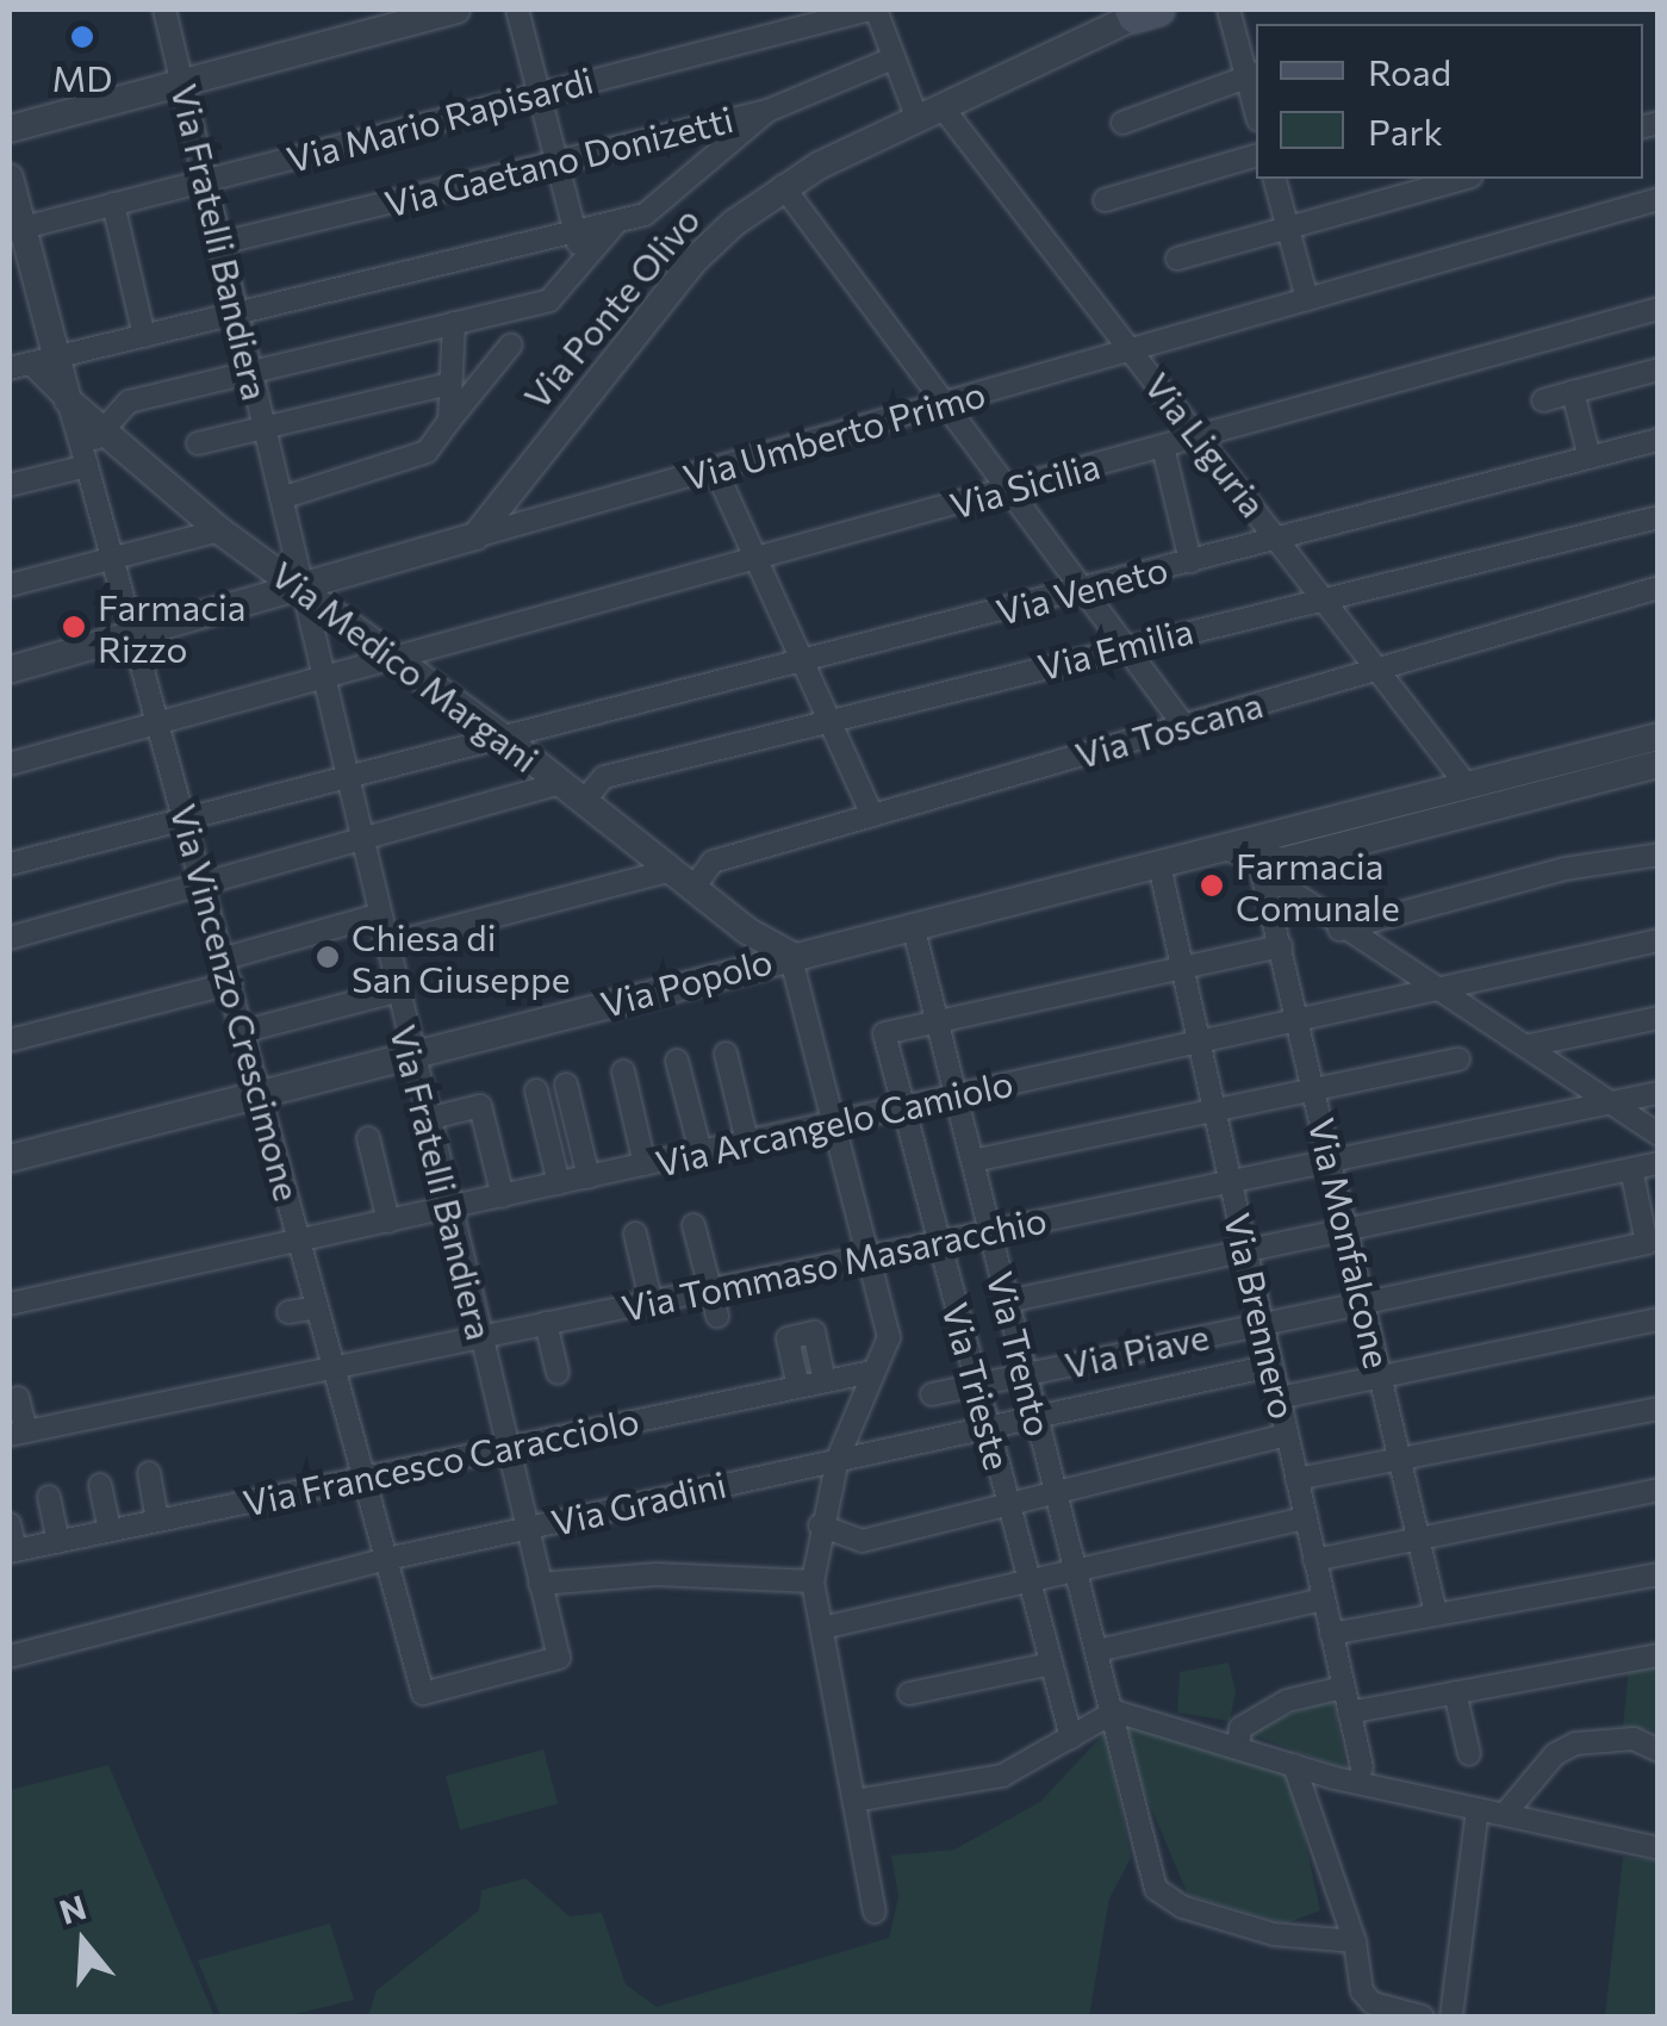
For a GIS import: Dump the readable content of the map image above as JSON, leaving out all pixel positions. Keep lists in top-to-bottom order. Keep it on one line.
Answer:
{"streets":{"street":["Via Mario Rapisardi","Via Gaetano Donizetti","Via Fratelli Bandiera","Via Ponte Olivo","Via Umberto Primo","Via Liguria","Via Sicilia","Via Veneto","Via Emilia","Via Medico Margani","Via Toscana","Via Popolo","Via Vincenzo Crescimone","Via Arcangelo Camiolo","Via Monfalcone","Via Tommaso Masaracchio","Via Brennero","Via Piave","Via Trento","Via Trieste","Via Francesco Caracciolo","Via Gradini"]},"crossings":[["Via Mario Rapisardi","Via Fratelli Bandiera"],["Via Mario Rapisardi","Via Liguria"],["Via Mario Rapisardi","Via Vincenzo Crescimone"],["Via Gaetano Donizetti","Via Fratelli Bandiera"],["Via Gaetano Donizetti","Via Liguria"],["Via Fratelli Bandiera","Via Umberto Primo"],["Via Fratelli Bandiera","Via Sicilia"],["Via Fratelli Bandiera","Via Veneto"],["Via Fratelli Bandiera","Via Emilia"],["Via Fratelli Bandiera","Via Medico Margani"],["Via Fratelli Bandiera","Via Popolo"],["Via Fratelli Bandiera","Via Vincenzo Crescimone"],["Via Fratelli Bandiera","Via Arcangelo Camiolo"],["Via Fratelli Bandiera","Via Tommaso Masaracchio"],["Via Fratelli Bandiera","Via Francesco Caracciolo"],["Via Fratelli Bandiera","Via Gradini"],["Via Ponte Olivo","Via Umberto Primo"],["Via Ponte Olivo","Via Liguria"],["Via Umberto Primo","Via Liguria"],["Via Umberto Primo","Via Medico Margani"],["Via Umberto Primo","Via Vincenzo Crescimone"],["Via Liguria","Via Sicilia"],["Via Liguria","Via Veneto"],["Via Liguria","Via Emilia"],["Via Liguria","Via Toscana"],["Via Liguria","Via Popolo"],["Via Sicilia","Via Medico Margani"],["Via Sicilia","Via Vincenzo Crescimone"],["Via Veneto","Via Medico Margani"],["Via Veneto","Via Vincenzo Crescimone"],["Via Emilia","Via Medico Margani"],["Via Emilia","Via Vincenzo Crescimone"],["Via Medico Margani","Via Toscana"],["Via Medico Margani","Via Popolo"],["Via Medico Margani","Via Vincenzo Crescimone"],["Via Popolo","Via Vincenzo Crescimone"],["Via Popolo","Via Monfalcone"],["Via Popolo","Via Brennero"],["Via Popolo","Via Trento"],["Via Vincenzo Crescimone","Via Arcangelo Camiolo"],["Via Vincenzo Crescimone","Via Tommaso Masaracchio"],["Via Vincenzo Crescimone","Via Francesco Caracciolo"],["Via Vincenzo Crescimone","Via Gradini"],["Via Arcangelo Camiolo","Via Monfalcone"],["Via Arcangelo Camiolo","Via Brennero"],["Via Arcangelo Camiolo","Via Trento"],["Via Arcangelo Camiolo","Via Trieste"],["Via Monfalcone","Via Tommaso Masaracchio"],["Via Monfalcone","Via Piave"],["Via Tommaso Masaracchio","Via Brennero"],["Via Tommaso Masaracchio","Via Trento"],["Via Tommaso Masaracchio","Via Trieste"],["Via Brennero","Via Piave"],["Via Brennero","Via Gradini"],["Via Piave","Via Trento"],["Via Piave","Via Trieste"],["Via Trento","Via Trieste"],["Via Trento","Via Gradini"],["Via Trieste","Via Gradini"]],"places":["MD","Farmacia Rizzo","Farmacia Comunale","Chiesa di San Giuseppe"],"legend":["Road","Park"],"north":"top"}
